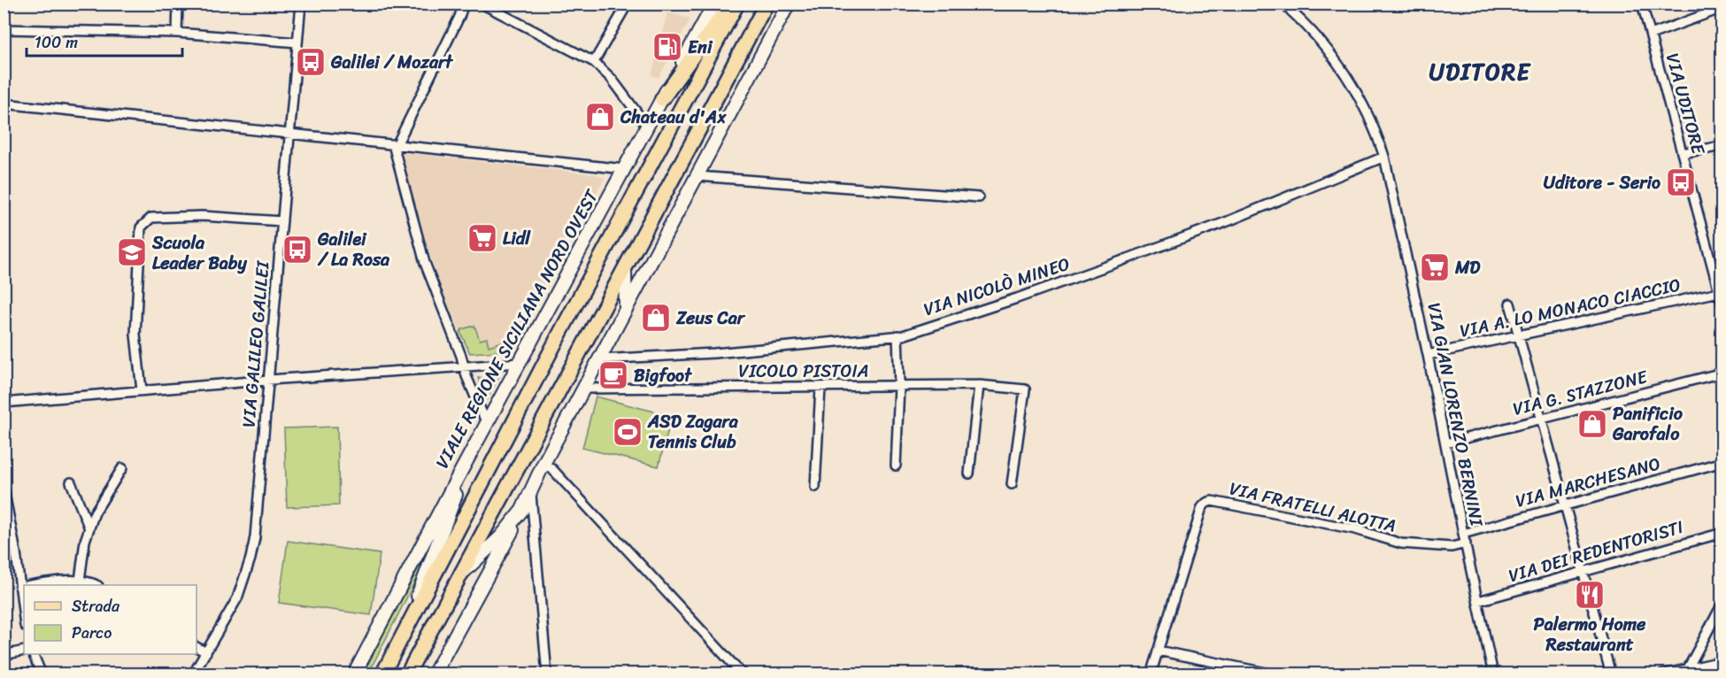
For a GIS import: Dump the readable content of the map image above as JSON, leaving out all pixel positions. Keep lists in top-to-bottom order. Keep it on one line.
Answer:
{"streets":{"street":["VIA UDITORE","VIA NICOLÒ MINEO","VIA A. LO MONACO CIACCIO","VIALE REGIONE SICILIANA NORD OVEST","VIA GALILEO GALILEI","VICOLO PISTOIA","VIA G. STAZZONE","VIA GIAN LORENZO BERNINI","VIA MARCHESANO","VIA FRATELLI ALOTTA","VIA DEI REDENTORISTI"]},"crossings":[["VIA UDITORE","VIA A. LO MONACO CIACCIO"],["VIA NICOLÒ MINEO","VIA GIAN LORENZO BERNINI"],["VIA A. LO MONACO CIACCIO","VIA GIAN LORENZO BERNINI"],["VIA G. STAZZONE","VIA GIAN LORENZO BERNINI"],["VIA GIAN LORENZO BERNINI","VIA MARCHESANO"],["VIA GIAN LORENZO BERNINI","VIA FRATELLI ALOTTA"],["VIA GIAN LORENZO BERNINI","VIA DEI REDENTORISTI"]],"districts":["UDITORE"],"places":{"fuel station":["Eni"],"bus stop":["Galilei / Mozart","Uditore - Serio","Galilei / La Rosa"],"shop":["Chateau d'Ax","Zeus Car","Panificio Garofalo"],"supermarket":["Lidl","MD"],"school or university":["Scuola Leader Baby"],"cafe":["Bigfoot"],"sports":["ASD Zagara Tennis Club"],"restaurant":["Palermo Home Restaurant"]},"legend":["Strada","Parco"],"scale_bar":"100 m"}
